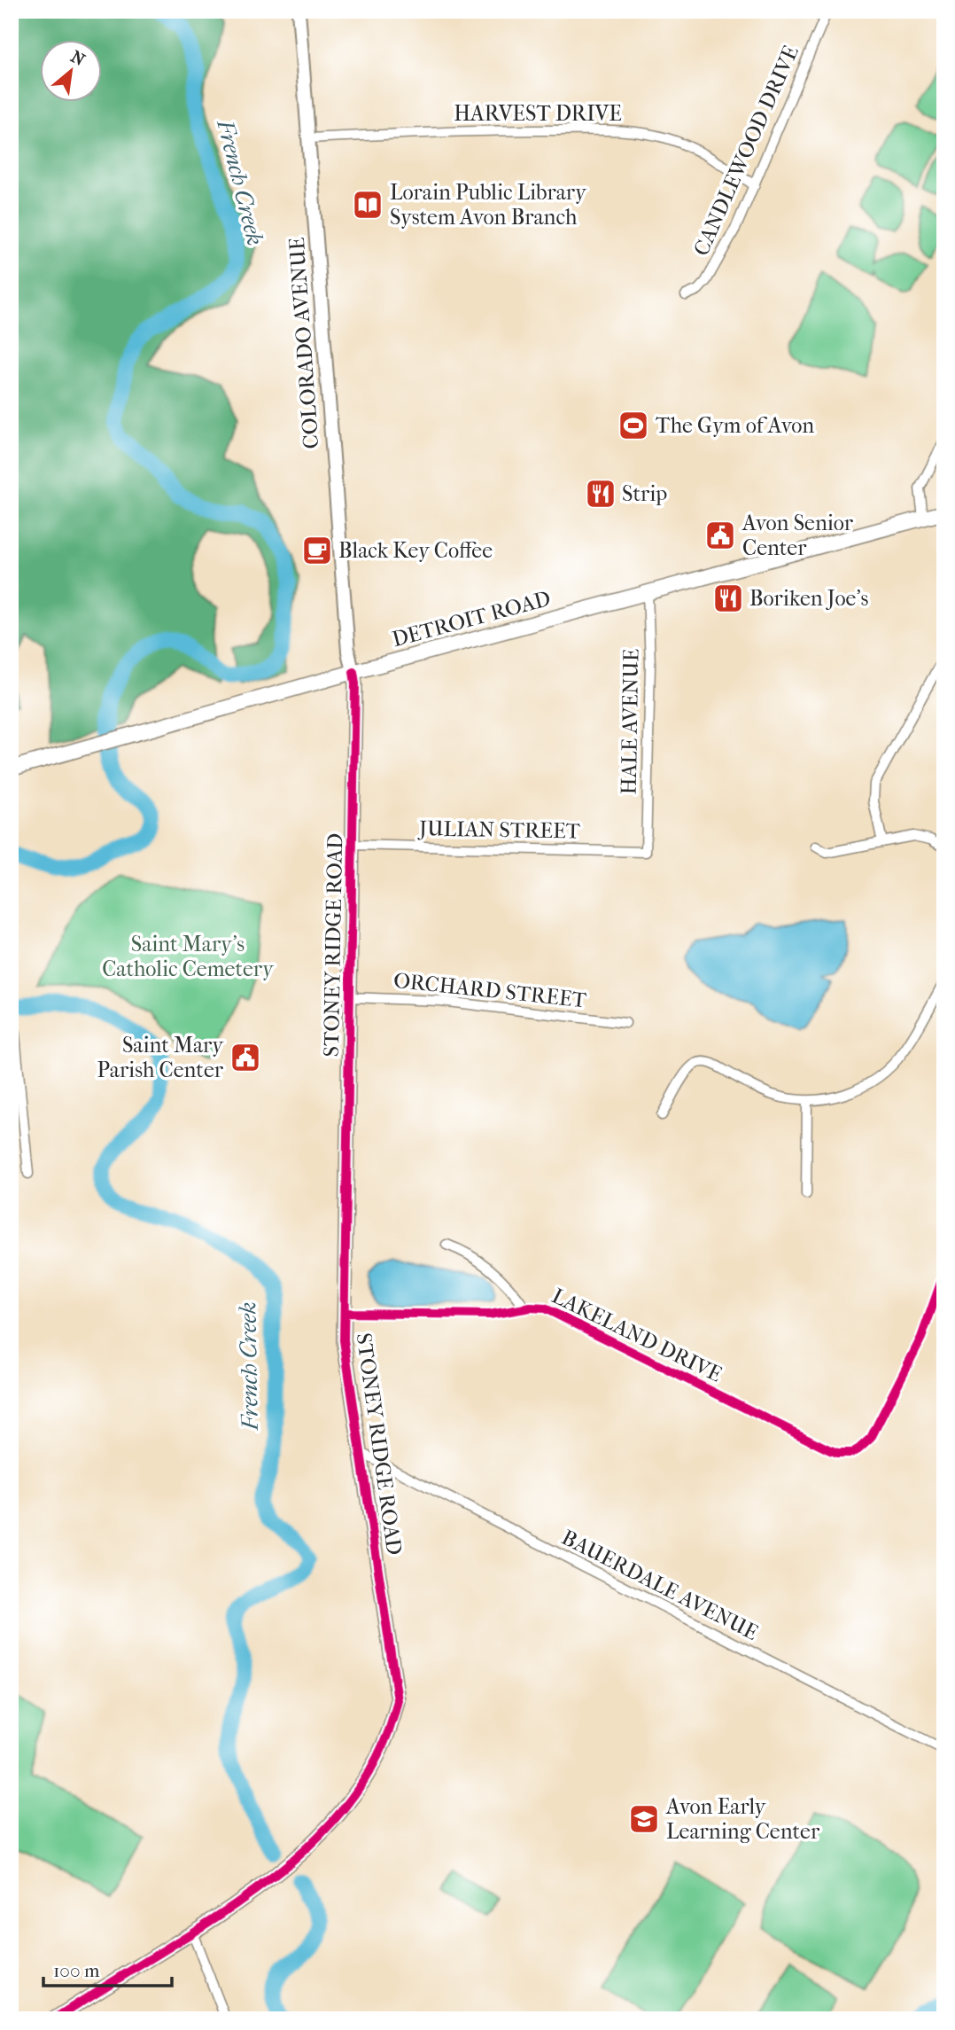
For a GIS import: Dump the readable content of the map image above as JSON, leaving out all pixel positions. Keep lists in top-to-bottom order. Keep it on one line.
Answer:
{"streets":{"main road":["DETROIT ROAD"],"street":["HARVEST DRIVE","CANDLEWOOD DRIVE","COLORADO AVENUE","HALE AVENUE","JULIAN STREET","STONEY RIDGE ROAD","ORCHARD STREET","LAKELAND DRIVE","BAUERDALE AVENUE"]},"crossings":[["HARVEST DRIVE","CANDLEWOOD DRIVE"],["HARVEST DRIVE","COLORADO AVENUE"],["COLORADO AVENUE","DETROIT ROAD"],["COLORADO AVENUE","STONEY RIDGE ROAD"],["DETROIT ROAD","HALE AVENUE"],["DETROIT ROAD","STONEY RIDGE ROAD"],["HALE AVENUE","JULIAN STREET"],["JULIAN STREET","STONEY RIDGE ROAD"],["STONEY RIDGE ROAD","ORCHARD STREET"],["STONEY RIDGE ROAD","LAKELAND DRIVE"],["STONEY RIDGE ROAD","BAUERDALE AVENUE"]],"water":["French Creek"],"parks":["Saint Mary's Catholic Cemetery"],"places":{"library":["Lorain Public Library System Avon Branch"],"sports":["The Gym of Avon"],"restaurant":["Strip","Boriken Joe's"],"public building":["Avon Senior Center","Saint Mary Parish Center"],"cafe":["Black Key Coffee"],"school or university":["Avon Early Learning Center"]},"scale_bar":"100 m","north":"top right"}
